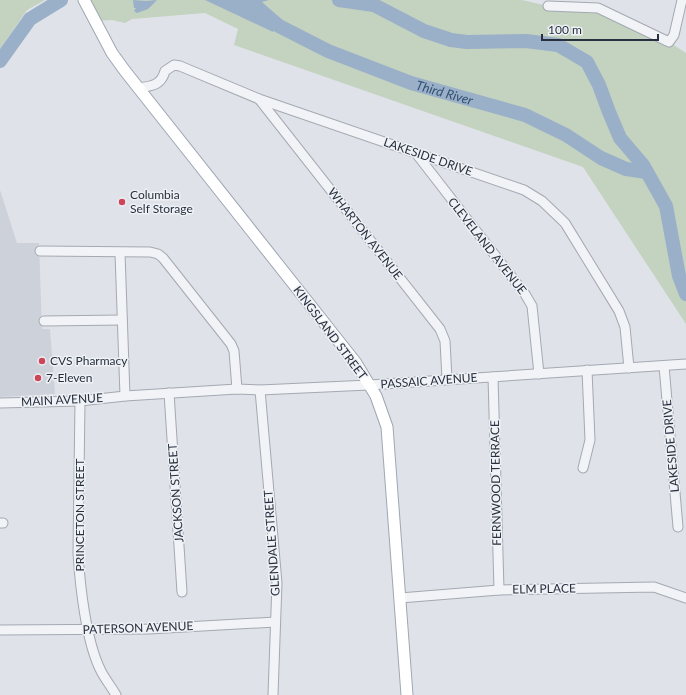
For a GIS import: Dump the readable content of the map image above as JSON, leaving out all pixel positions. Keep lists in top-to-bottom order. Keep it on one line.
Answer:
{"streets":{"main road":["KINGSLAND STREET"],"street":["LAKESIDE DRIVE","WHARTON AVENUE","CLEVELAND AVENUE","PASSAIC AVENUE","MAIN AVENUE","FERNWOOD TERRACE","JACKSON STREET","PRINCETON STREET","GLENDALE STREET","ELM PLACE","PATERSON AVENUE"]},"crossings":[["LAKESIDE DRIVE","WHARTON AVENUE"],["LAKESIDE DRIVE","CLEVELAND AVENUE"],["LAKESIDE DRIVE","KINGSLAND STREET"],["LAKESIDE DRIVE","PASSAIC AVENUE"],["WHARTON AVENUE","PASSAIC AVENUE"],["CLEVELAND AVENUE","PASSAIC AVENUE"],["KINGSLAND STREET","PASSAIC AVENUE"],["KINGSLAND STREET","ELM PLACE"],["PASSAIC AVENUE","MAIN AVENUE"],["PASSAIC AVENUE","FERNWOOD TERRACE"],["PASSAIC AVENUE","JACKSON STREET"],["PASSAIC AVENUE","GLENDALE STREET"],["MAIN AVENUE","PRINCETON STREET"],["FERNWOOD TERRACE","ELM PLACE"],["PRINCETON STREET","PATERSON AVENUE"],["GLENDALE STREET","PATERSON AVENUE"]],"water":["Third River"],"places":["Columbia Self Storage","CVS Pharmacy","7-Eleven"],"scale_bar":"100 m"}
